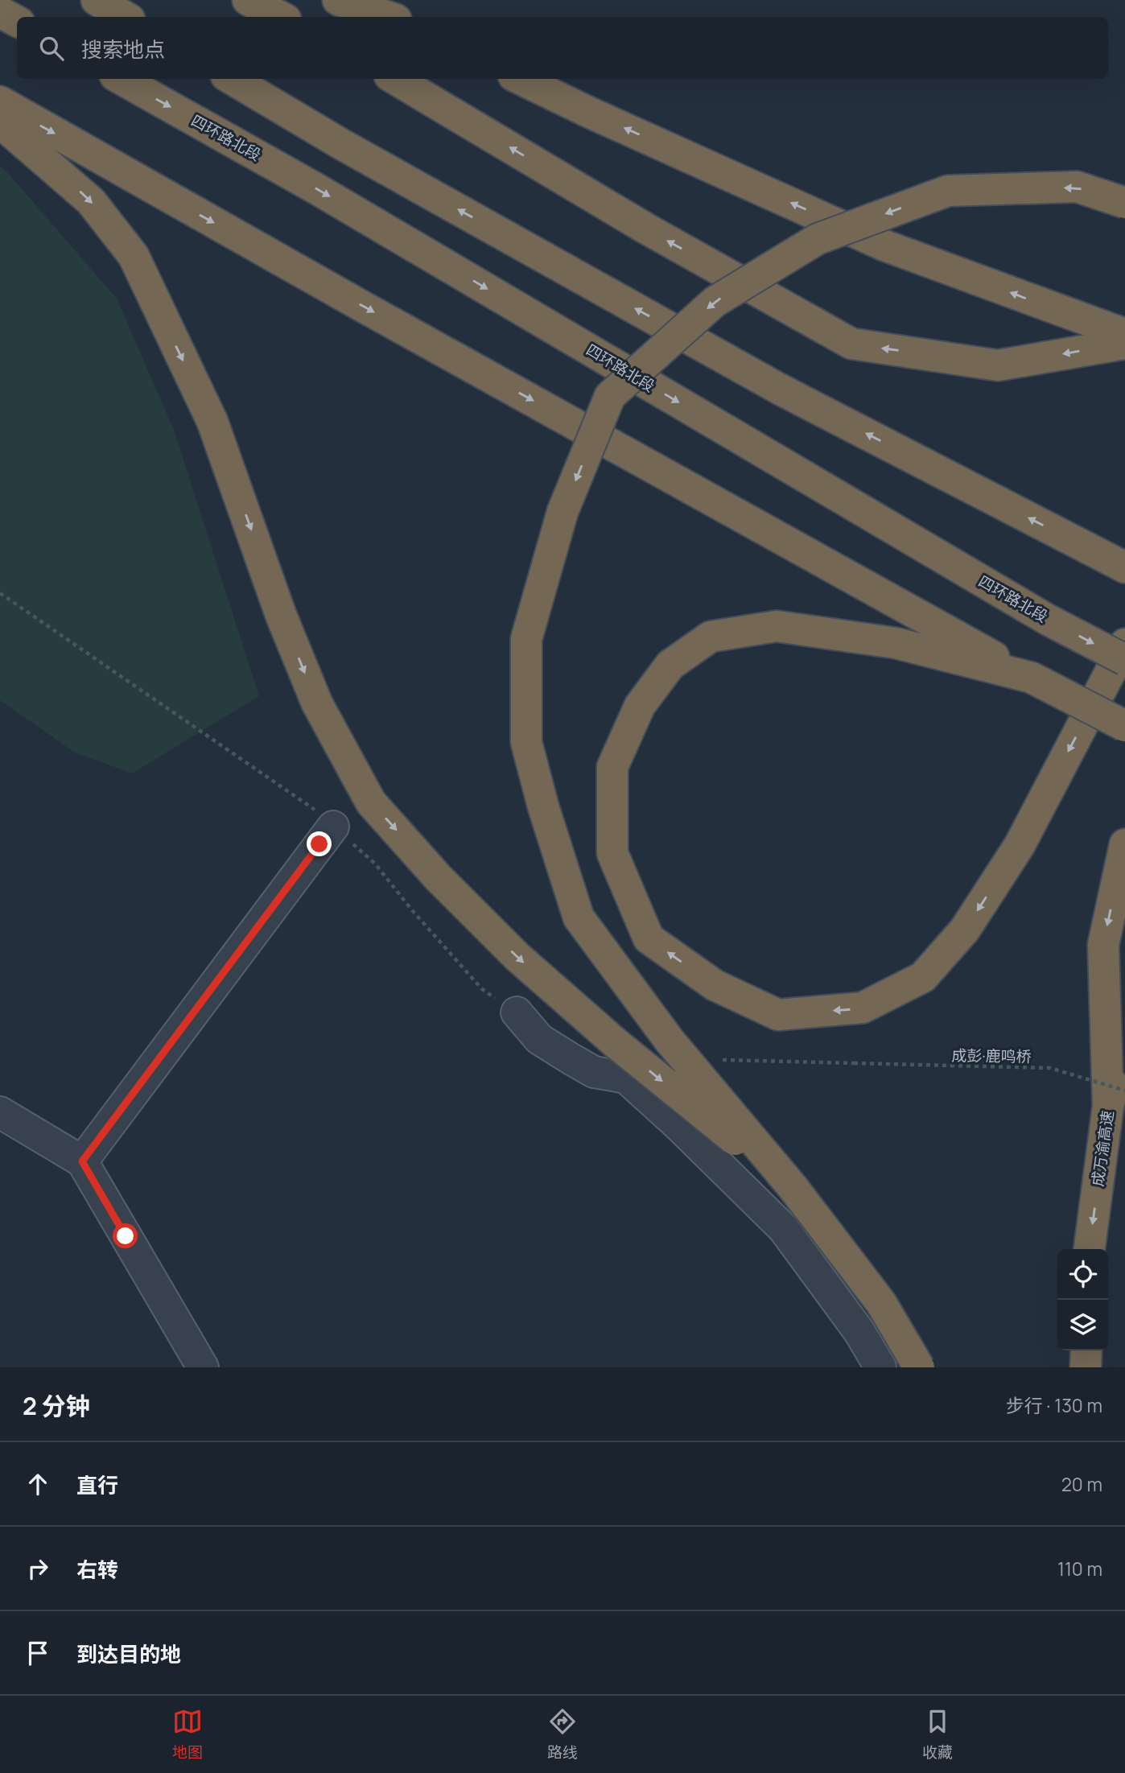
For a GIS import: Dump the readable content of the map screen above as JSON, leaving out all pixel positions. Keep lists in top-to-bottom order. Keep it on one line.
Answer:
{"streets":{"highway":["四环路北段","成万渝高速"],"path":["成彭·鹿鸣桥"]},"crossings":[["成彭·鹿鸣桥","成万渝高速"]],"one_way":["成万渝高速"],"page":{"search":"搜索地点","heading":["2 分钟","步行 · 130 m"],"list":[["直行","20 m"],["右转","110 m"],"到达目的地"],"nav":["地图","路线","收藏"]}}
